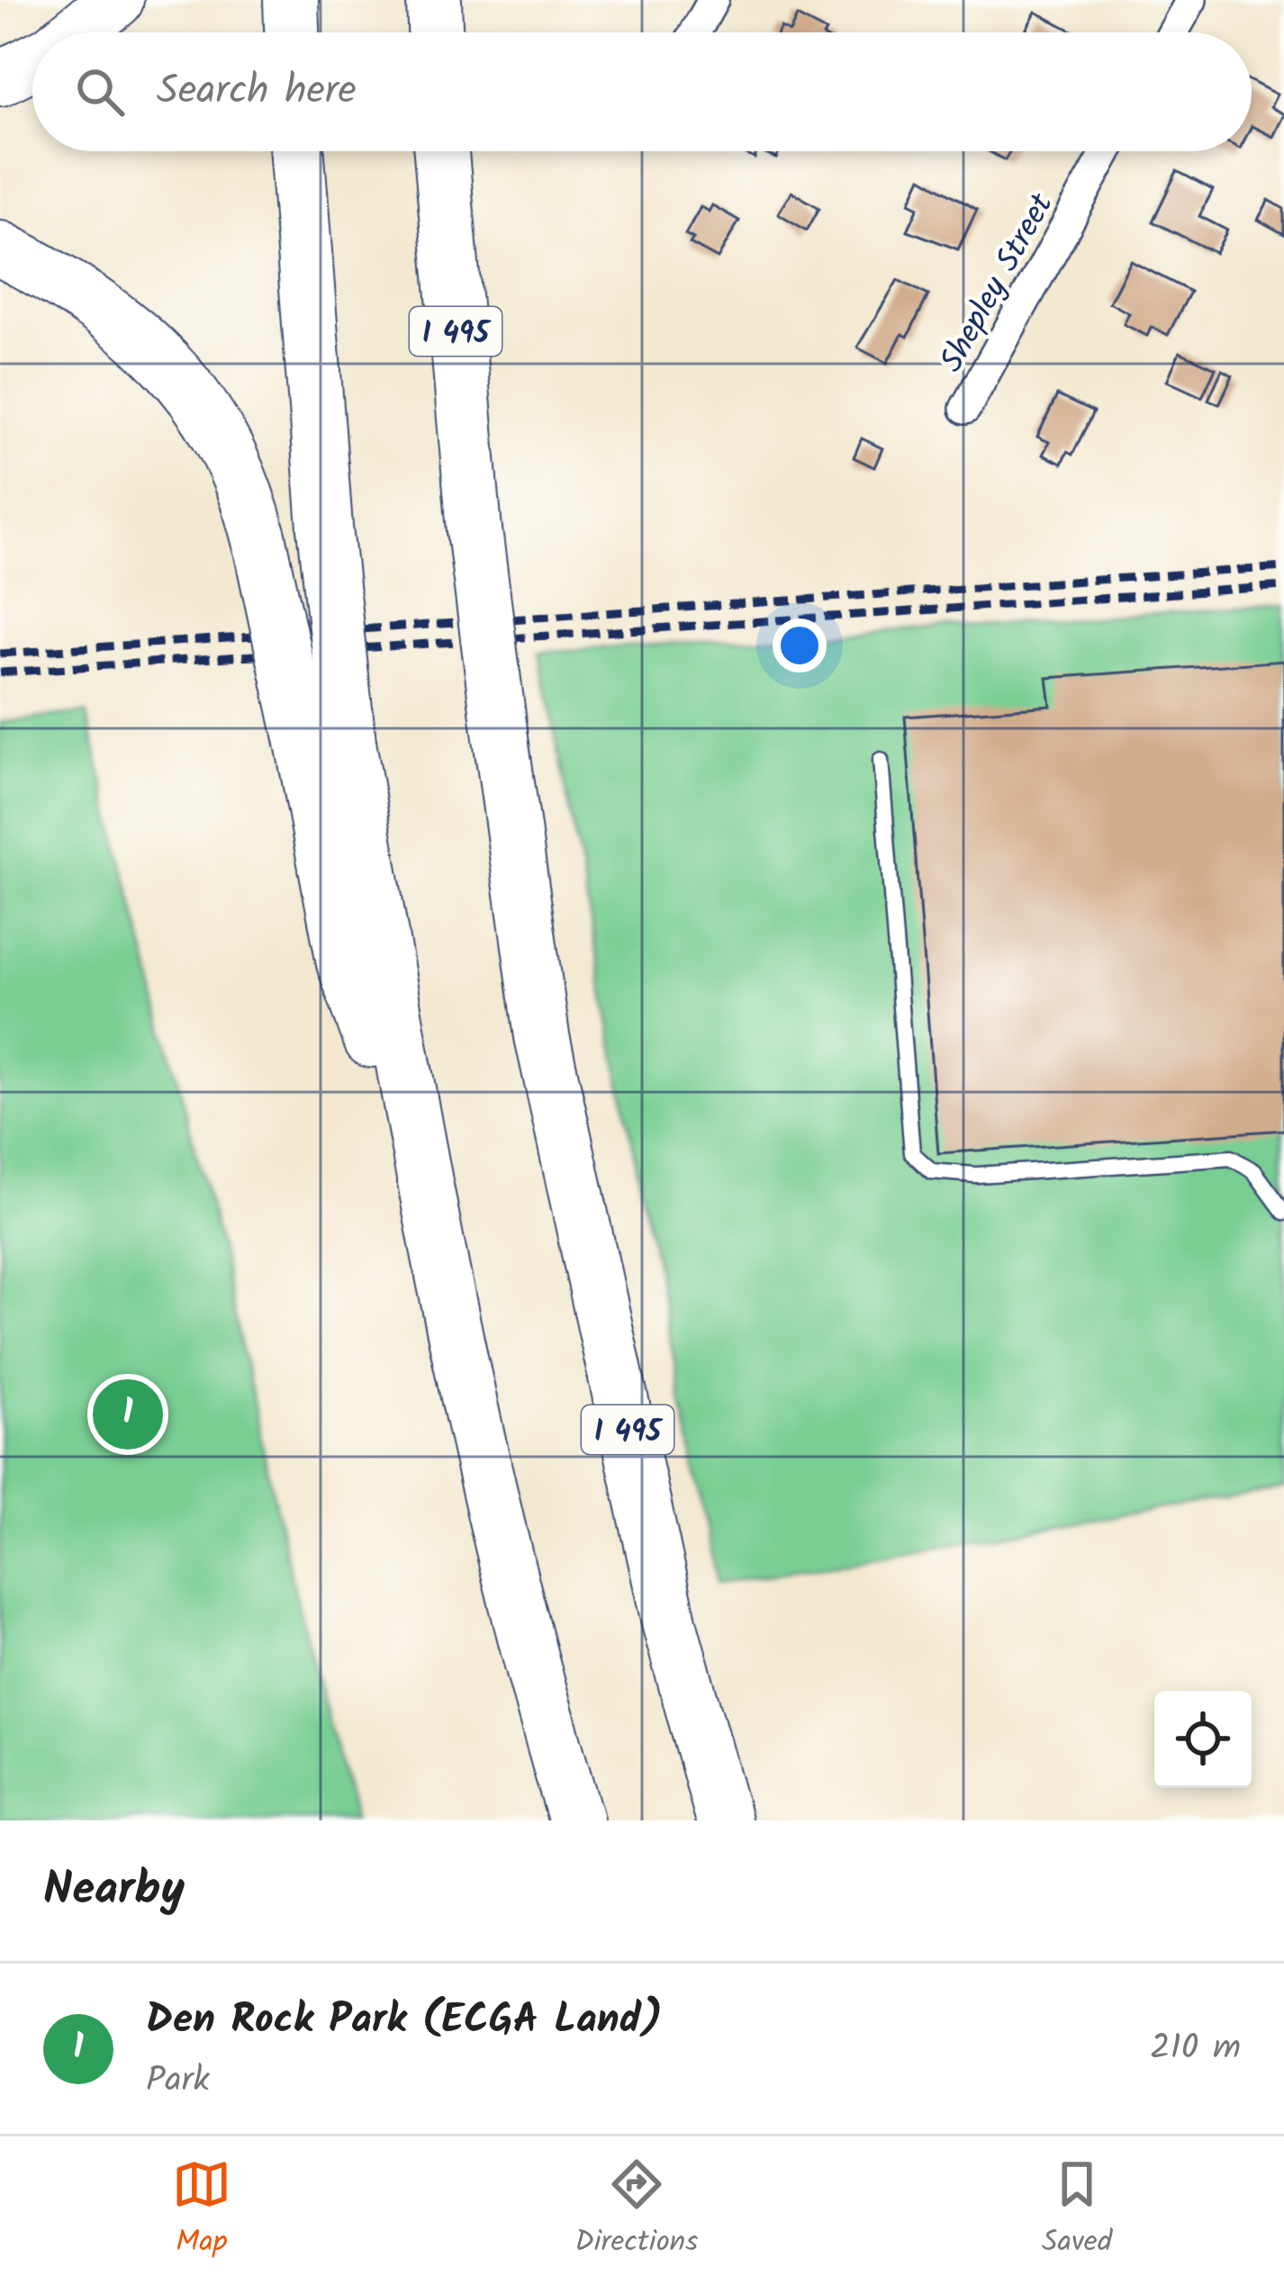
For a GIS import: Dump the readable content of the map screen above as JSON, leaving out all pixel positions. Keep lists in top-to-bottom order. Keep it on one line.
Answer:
{"streets":{"highway":["I 495"],"street":["Shepley Street"]},"page":{"search":"Search here","pins":"1","heading":"Nearby","list":[{"mark":"1","name":"Den Rock Park (ECGA Land)","note":"Park","value":"210 m"}],"nav":["Map","Directions","Saved"]}}
